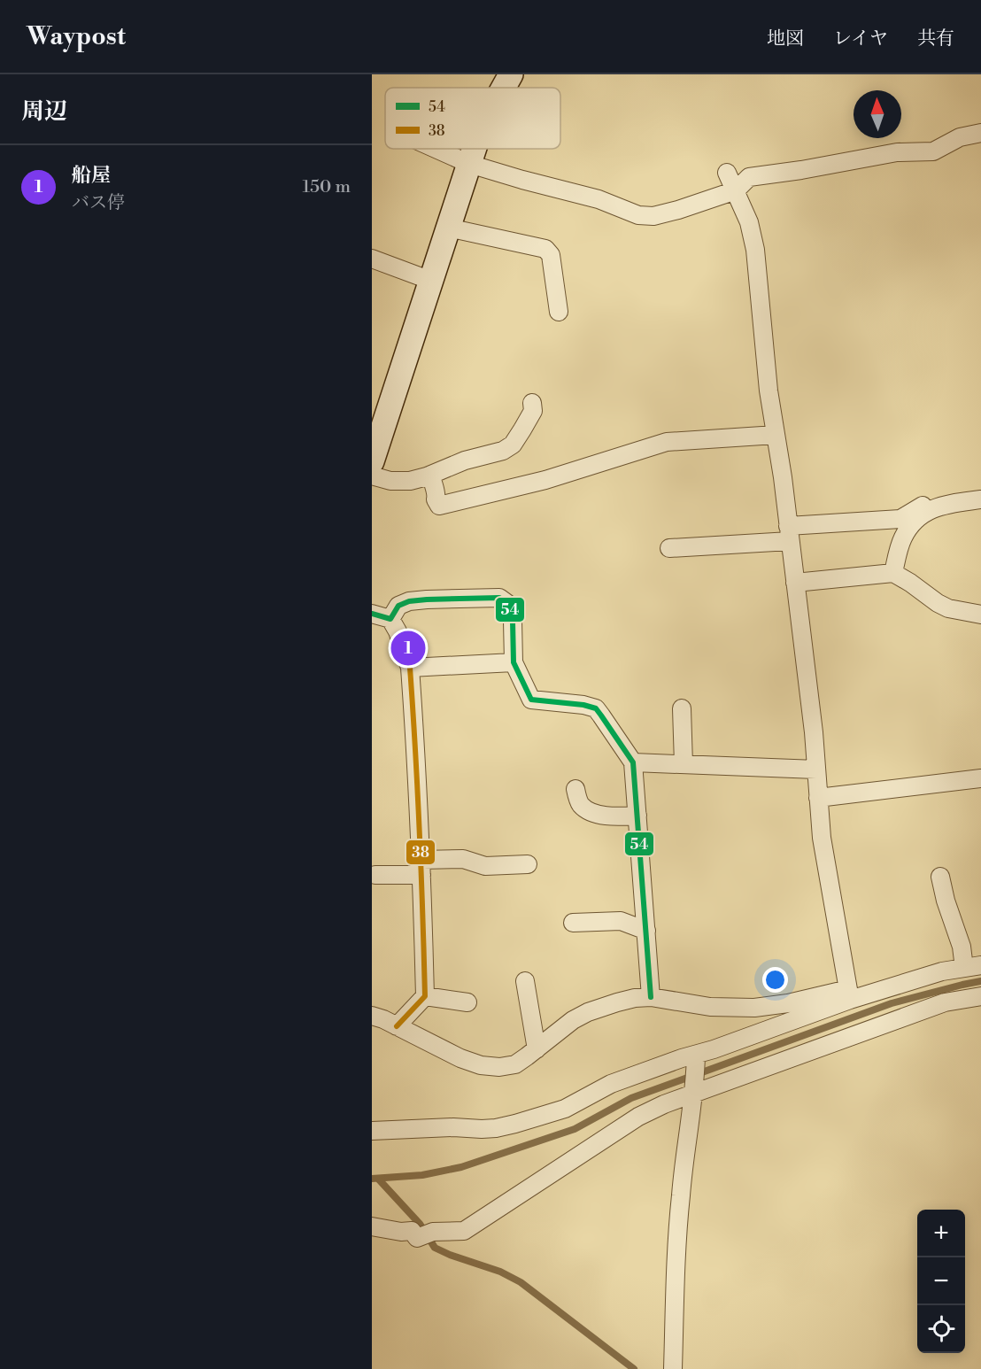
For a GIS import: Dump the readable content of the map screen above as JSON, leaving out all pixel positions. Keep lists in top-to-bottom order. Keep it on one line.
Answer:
{"lines":["transit line 54","transit line 38"],"legend":["54","38"],"north":"top","page":{"header":"Waypost","nav":["地図","レイヤ","共有"],"heading":"周辺","list":[{"mark":"1","name":"船屋","note":"バス停","value":"150 m"}],"pins":"1","map_buttons":["+","−"]}}
